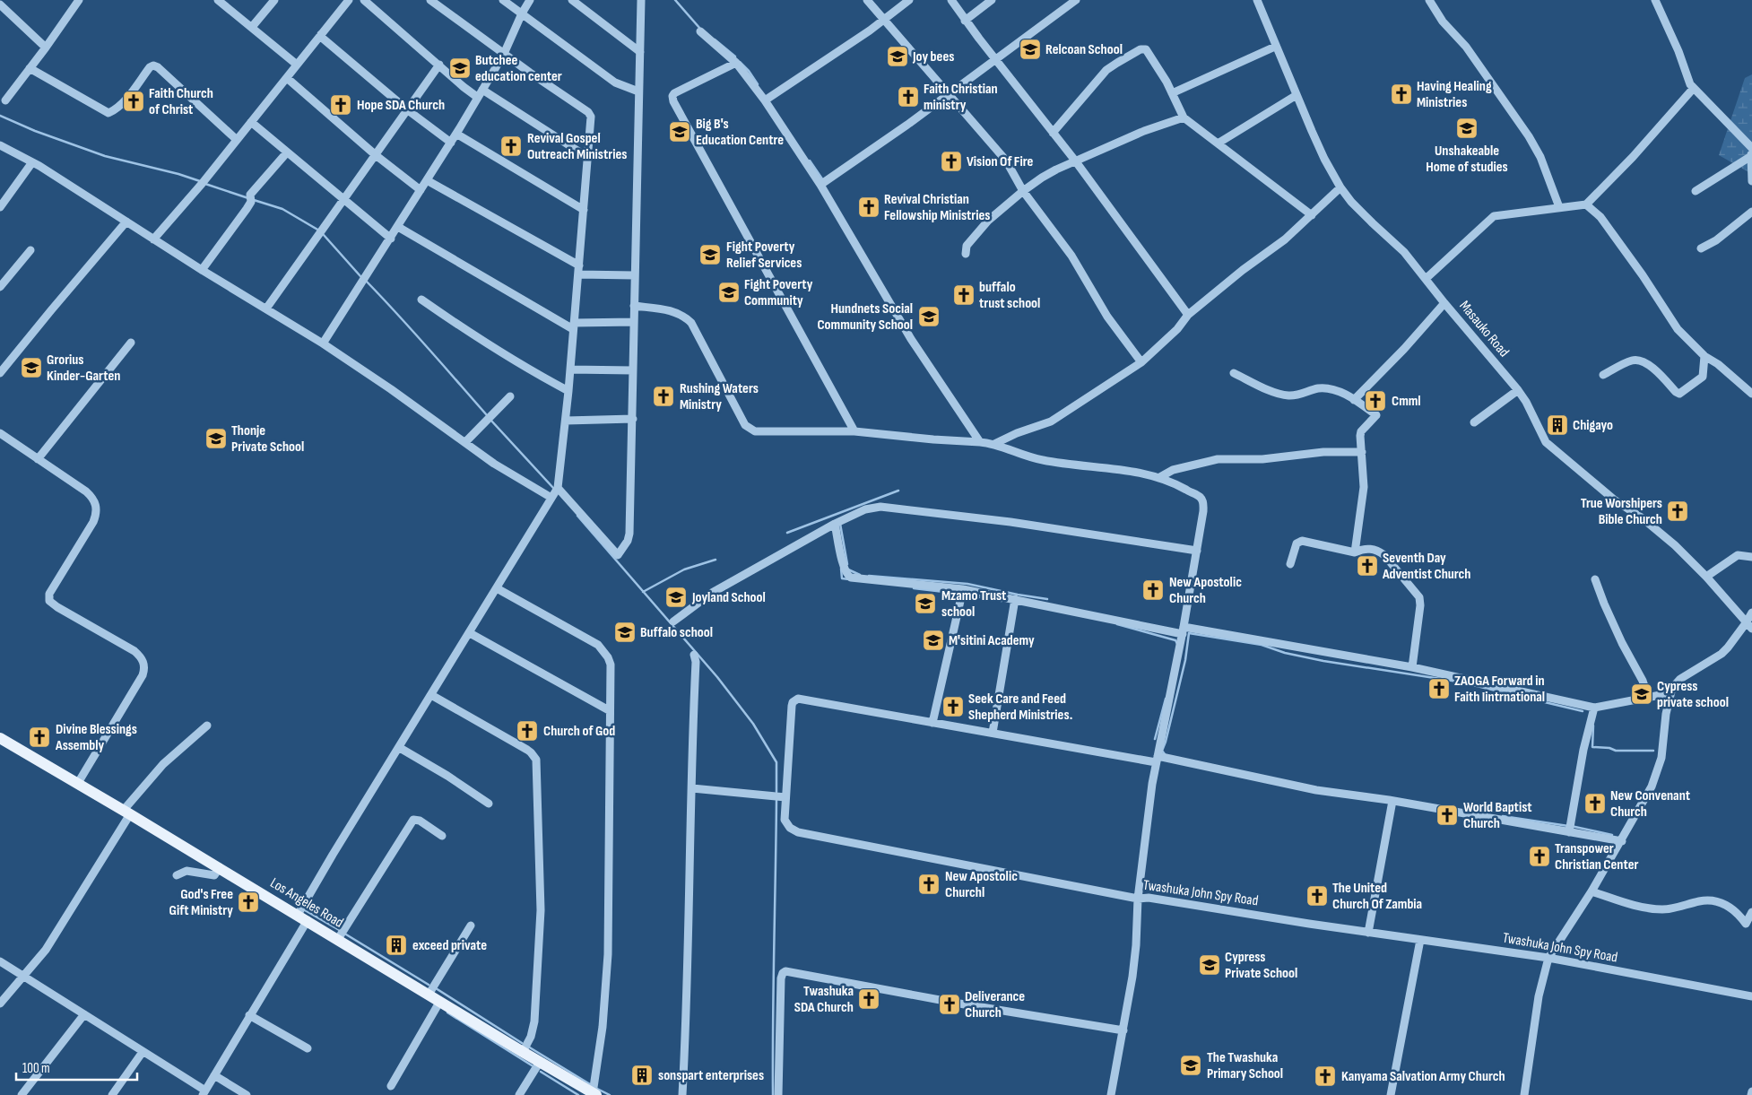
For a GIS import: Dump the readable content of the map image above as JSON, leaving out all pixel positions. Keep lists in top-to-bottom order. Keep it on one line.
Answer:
{"streets":{"main road":["Los Angeles Road"],"street":["Masauko Road","Twashuka John Spy Road"]},"places":{"school or university":["Relcoan School","Joy bees","Butchee education center","Unshakeable Home of studies","Big B's Education Centre","Fight Poverty Relief Services","Fight Poverty Community","Hundnets Social Community School","Grorius Kinder-Garten","Thonje Private School","Joyland School","Mzamo Trust school","Buffalo school","M'sitini Academy","Cypress private school","Cypress Private School","The Twashuka Primary School"],"church":["Having Healing Ministries","Faith Christian ministry","Faith Church of Christ","Hope SDA Church","Revival Gospel Outreach Ministries","Vision Of Fire","Revival Christian Fellowship Ministries","buffalo trust school","Rushing Waters Ministry","Cmml","True Worshipers Bible Church","Seventh Day Adventist Church","New Apostolic Church","ZAOGA Forward in Faith Iintrnational","Seek Care and Feed Shepherd Ministries.","Church of God","Divine Blessings Assembly","New Convenant Church","World Baptist Church","Transpower Christian Center","New Apostolic Churchl","The United Church Of Zambia","God's Free Gift Ministry","Twashuka SDA Church","Deliverance Church","Kanyama Salvation Army Church"],"building":["Chigayo","exceed private","sonspart enterprises"]},"scale_bar":"100 m"}
